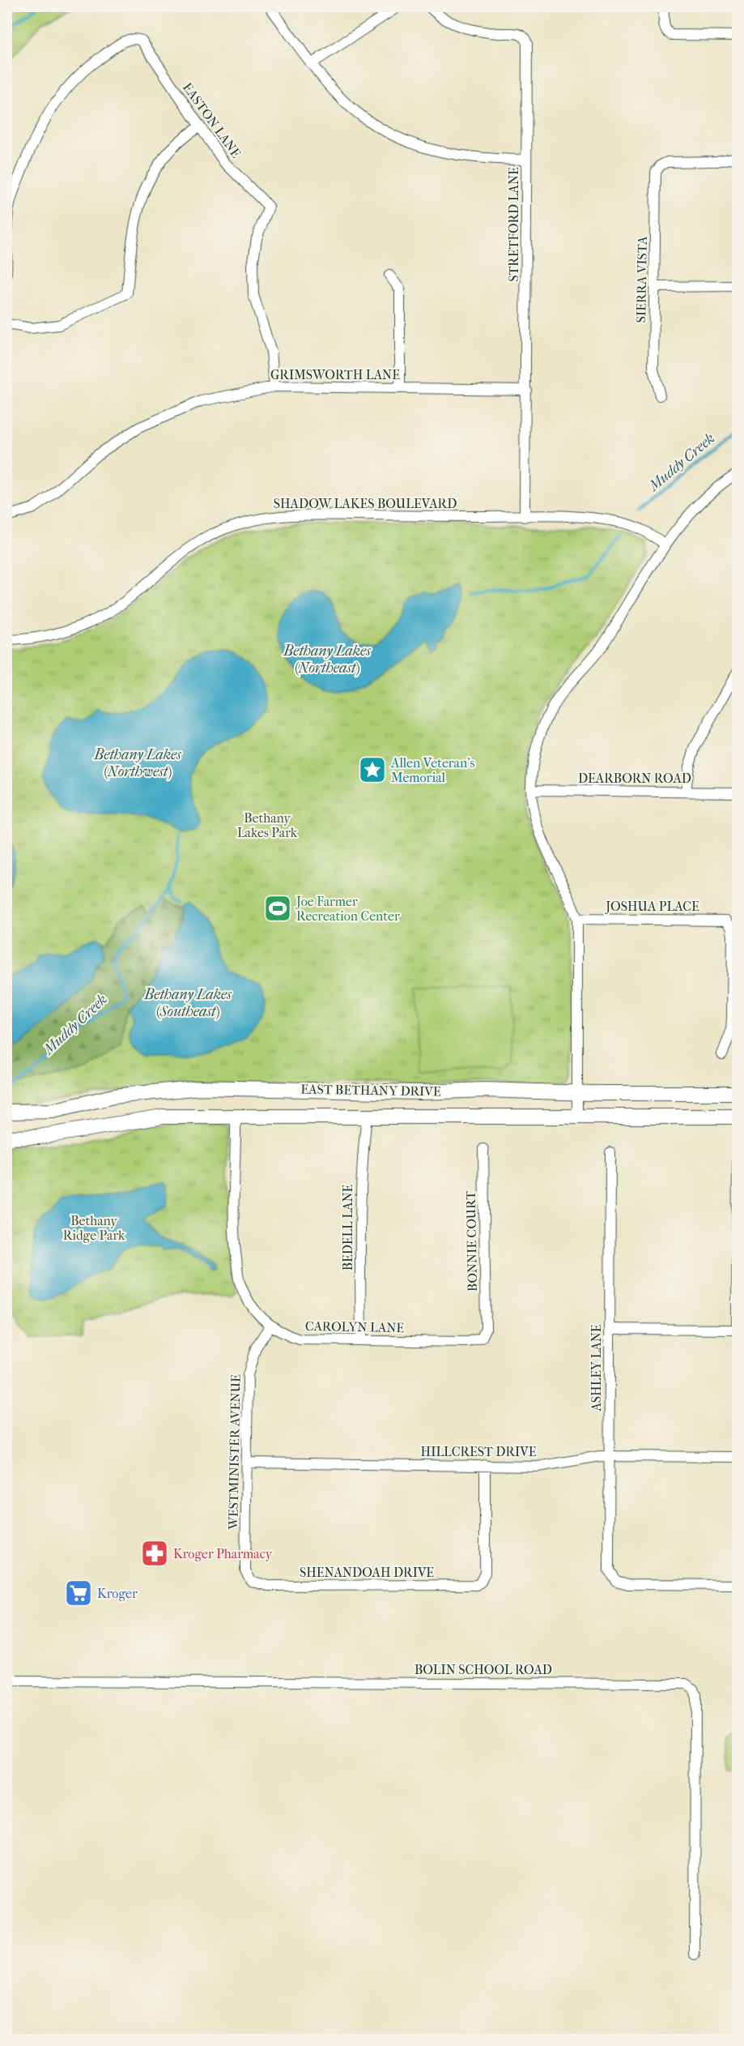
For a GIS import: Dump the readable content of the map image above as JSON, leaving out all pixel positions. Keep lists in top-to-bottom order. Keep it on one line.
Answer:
{"streets":{"main road":["EAST BETHANY DRIVE"],"street":["EASTON LANE","STRETFORD LANE","SIERRA VISTA","GRIMSWORTH LANE","SHADOW LAKES BOULEVARD","DEARBORN ROAD","JOSHUA PLACE","BEDELL LANE","BONNIE COURT","CAROLYN LANE","ASHLEY LANE","HILLCREST DRIVE","WESTMINISTER AVENUE","SHENANDOAH DRIVE","BOLIN SCHOOL ROAD"]},"crossings":[["EASTON LANE","GRIMSWORTH LANE"],["STRETFORD LANE","GRIMSWORTH LANE"],["STRETFORD LANE","SHADOW LAKES BOULEVARD"],["EAST BETHANY DRIVE","BEDELL LANE"],["EAST BETHANY DRIVE","CAROLYN LANE"],["BEDELL LANE","CAROLYN LANE"],["BONNIE COURT","CAROLYN LANE"],["CAROLYN LANE","WESTMINISTER AVENUE"],["ASHLEY LANE","HILLCREST DRIVE"],["HILLCREST DRIVE","WESTMINISTER AVENUE"],["HILLCREST DRIVE","SHENANDOAH DRIVE"],["WESTMINISTER AVENUE","SHENANDOAH DRIVE"]],"water":["Muddy Creek","Bethany Lakes (Northeast)","Bethany Lakes (Northwest)","Bethany Lakes (Southeast)"],"parks":["Bethany Lakes Park","Bethany Ridge Park"],"places":{"place":["Allen Veteran's Memorial"],"sports":["Joe Farmer Recreation Center"],"pharmacy":["Kroger Pharmacy"],"supermarket":["Kroger"]}}
